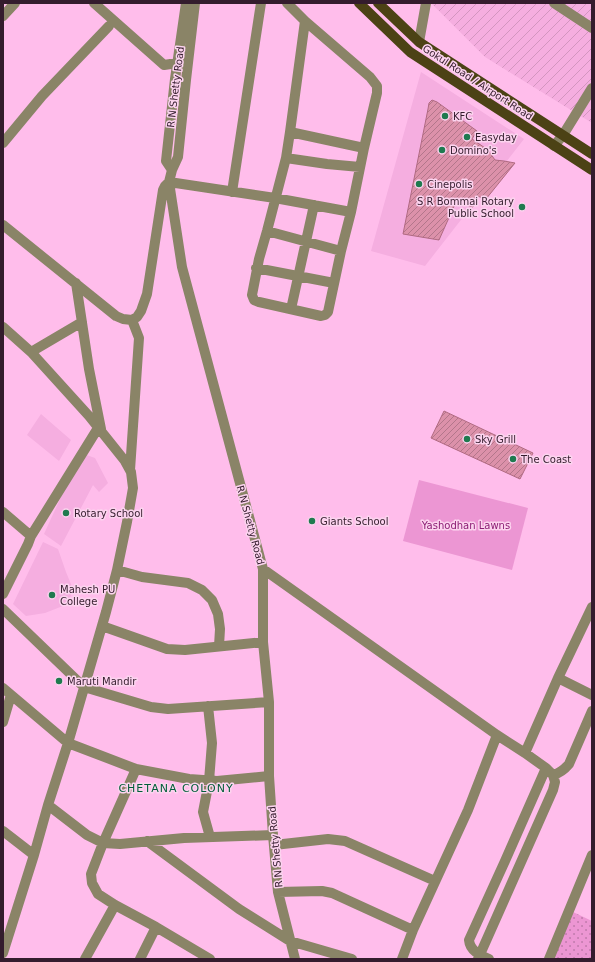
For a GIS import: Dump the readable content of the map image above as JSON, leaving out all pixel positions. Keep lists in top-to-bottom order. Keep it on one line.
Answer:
{"streets":{"main road":["Gokul Road / Airport Road"],"street":["R N Shetty Road"]},"districts":["CHETANA COLONY"],"parks":["Yashodhan Lawns"],"places":["KFC","Easyday","Domino's","Cinepolis","S R Bommai Rotary Public School","Sky Grill","The Coast","Rotary School","Giants School","Mahesh PU College","Maruti Mandir"]}
